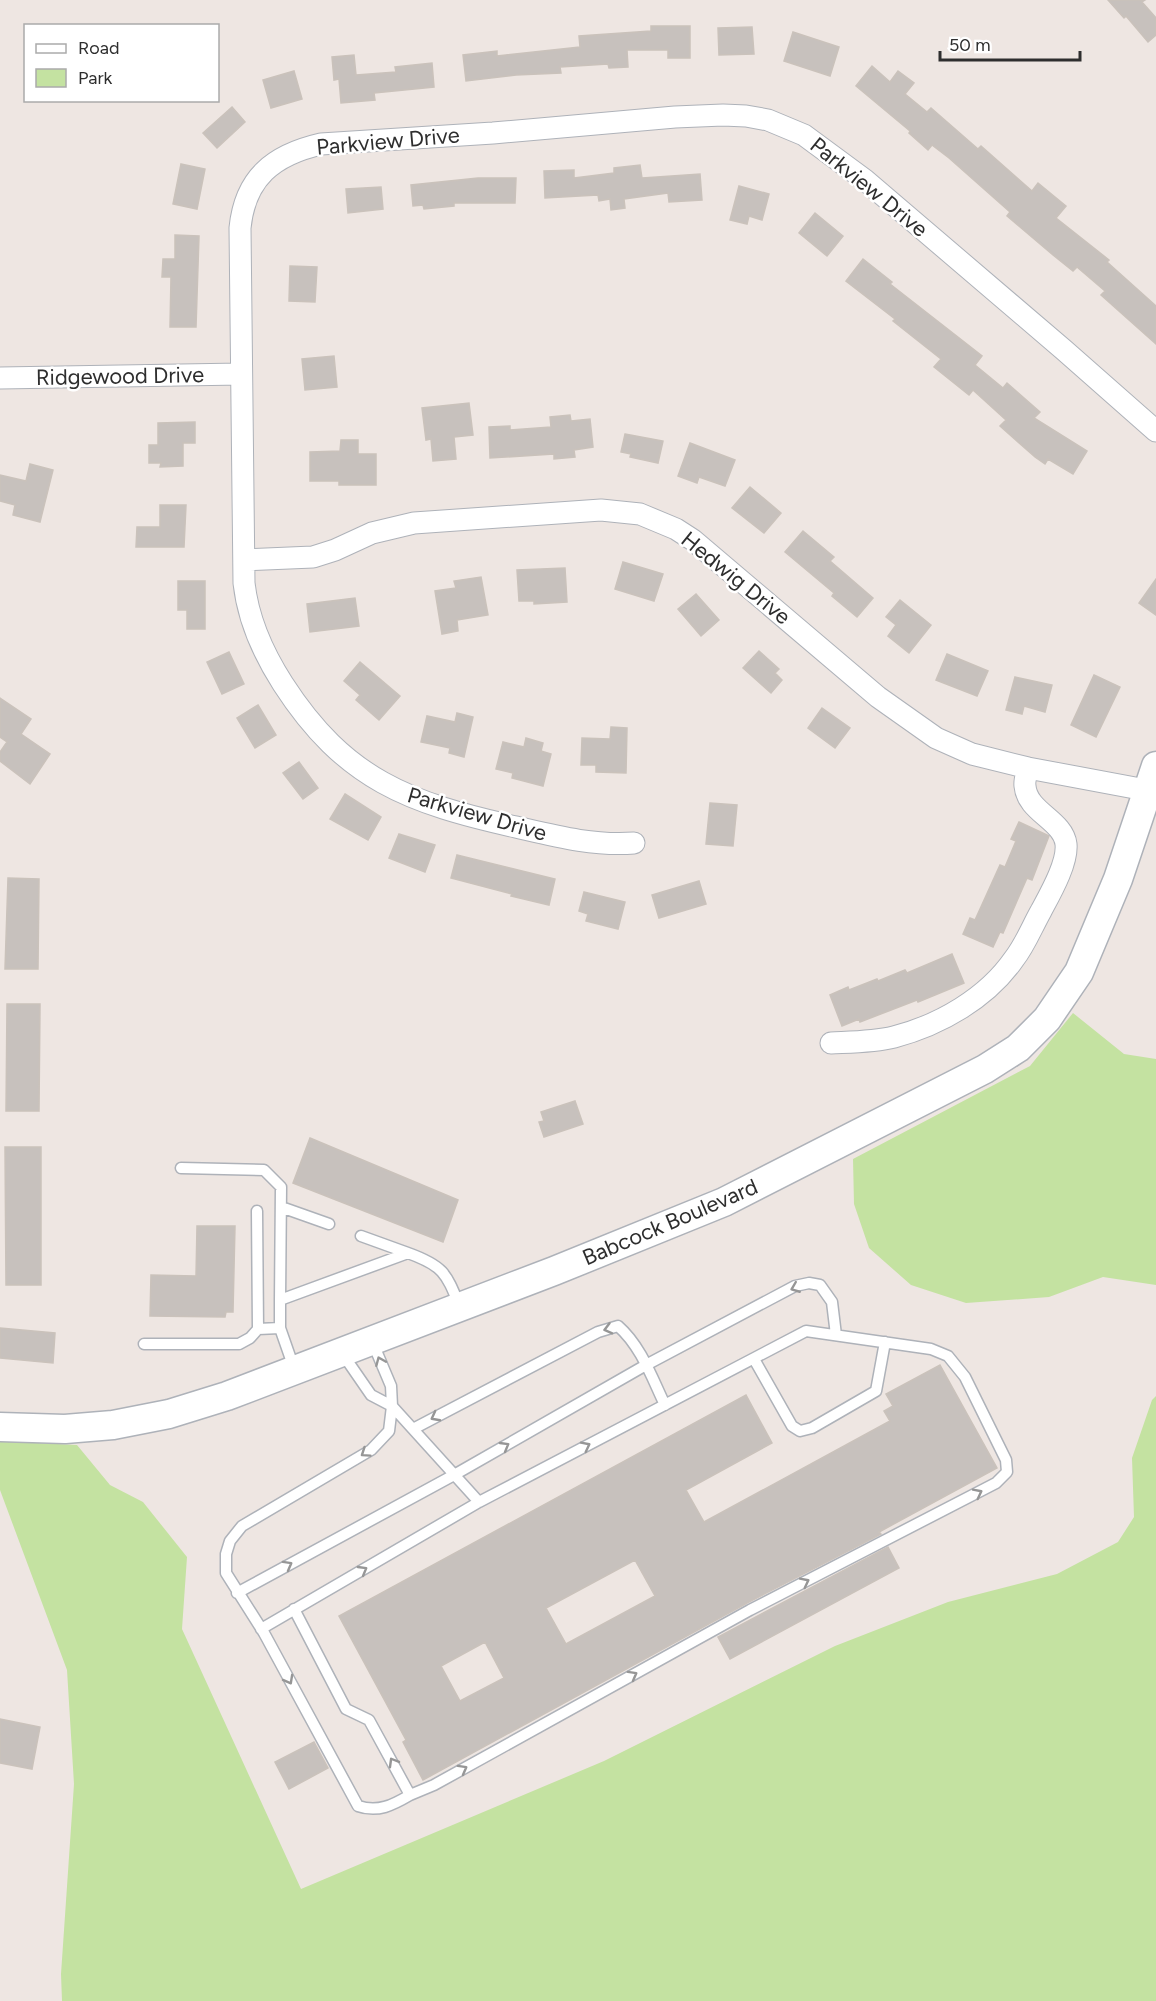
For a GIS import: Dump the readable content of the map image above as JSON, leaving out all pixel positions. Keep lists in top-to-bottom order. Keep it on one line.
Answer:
{"streets":{"main road":["Babcock Boulevard"],"street":["Parkview Drive","Ridgewood Drive","Hedwig Drive"]},"crossings":[["Parkview Drive","Ridgewood Drive"],["Parkview Drive","Hedwig Drive"],["Hedwig Drive","Babcock Boulevard"]],"legend":["Road","Park"],"scale_bar":"50 m"}
